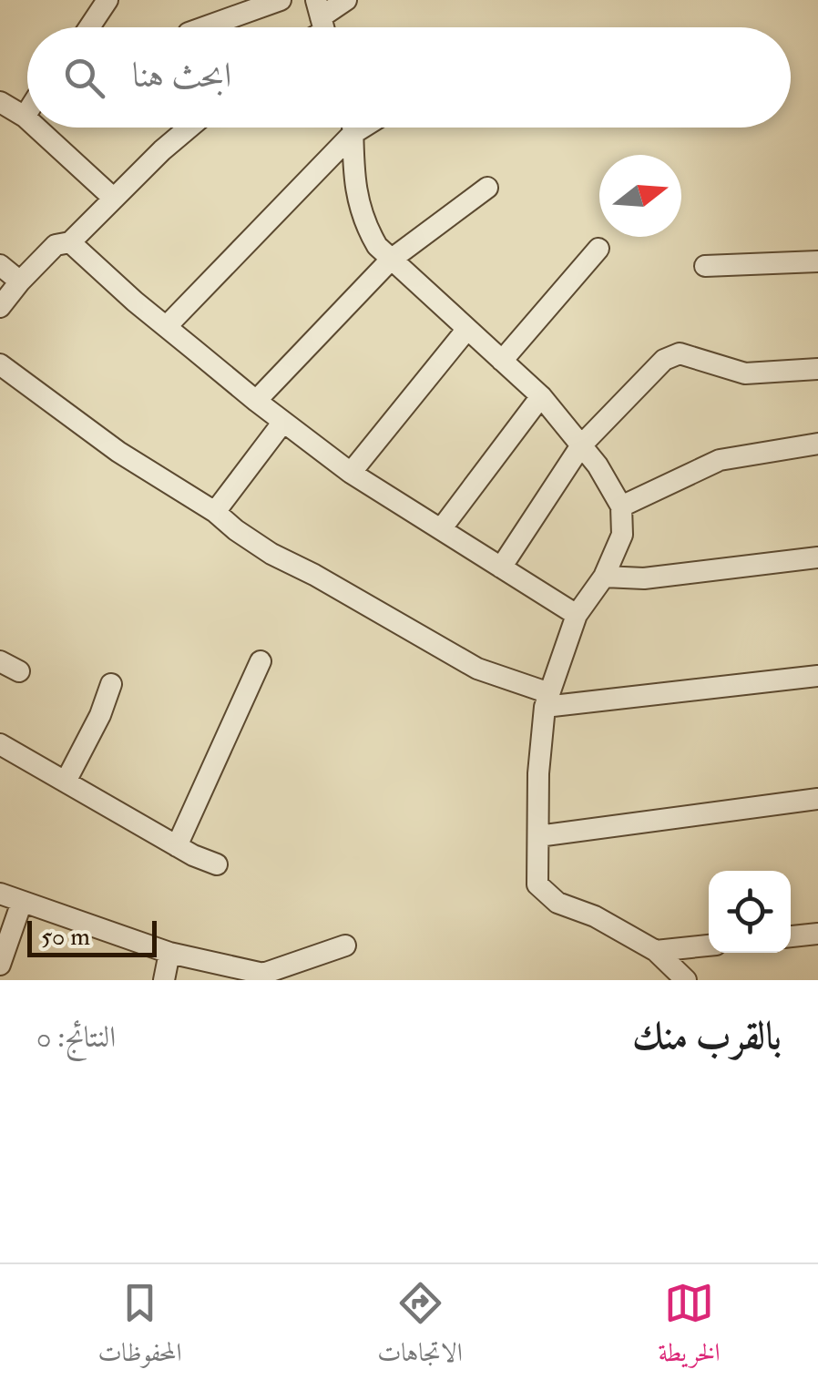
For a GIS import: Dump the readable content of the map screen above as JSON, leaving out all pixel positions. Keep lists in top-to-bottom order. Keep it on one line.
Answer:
{"scale_bar":"50 m","north":"right","page":{"search":"ابحث هنا","scale":"50 m","heading":["بالقرب منك","النتائج: 0"],"nav":["الخريطة","الاتجاهات","المحفوظات"]}}
